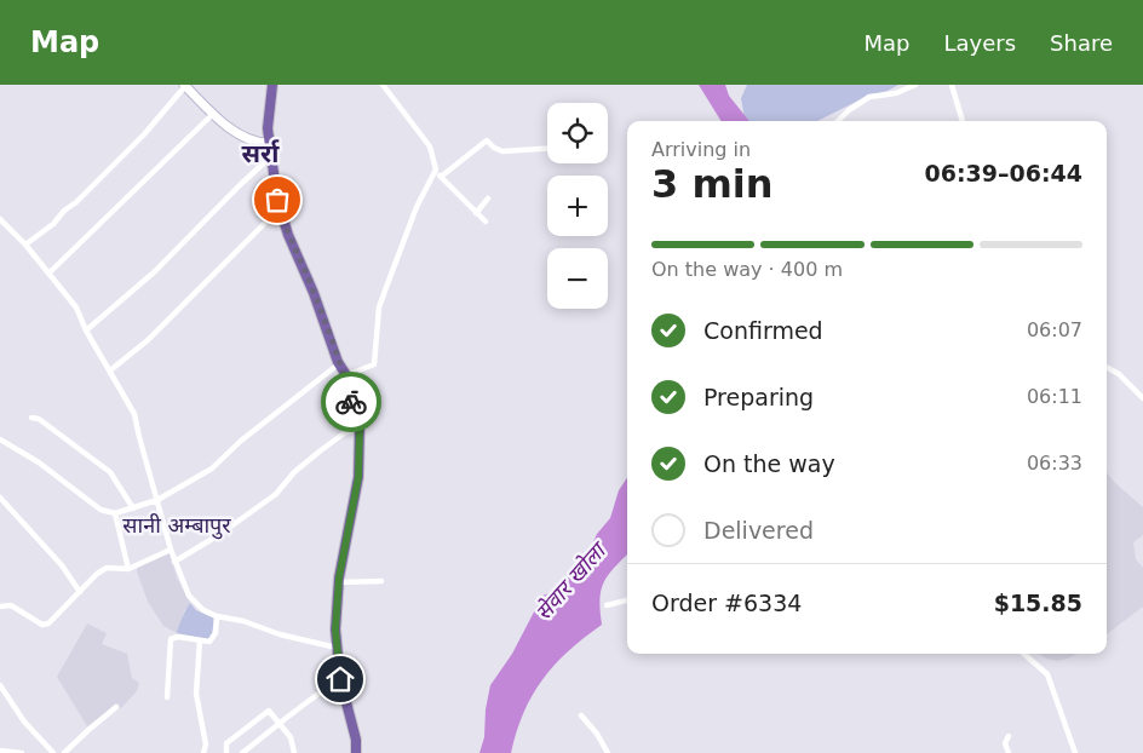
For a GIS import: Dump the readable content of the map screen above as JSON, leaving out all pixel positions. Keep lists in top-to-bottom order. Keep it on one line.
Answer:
{"districts":["सर्रा","सानी अम्बापुर"],"water":["सेवार खोला"],"page":{"header":"Map","nav":["Map","Layers","Share"],"map_buttons":["+","−"],"heading":["3 min","Arriving in","06:39–06:44"],"panel":["Order #6334","$15.85"],"bar":"On the way · 400 m","list":[["Confirmed","06:07"],["Preparing","06:11"],["On the way","06:33"],"Delivered"]}}
